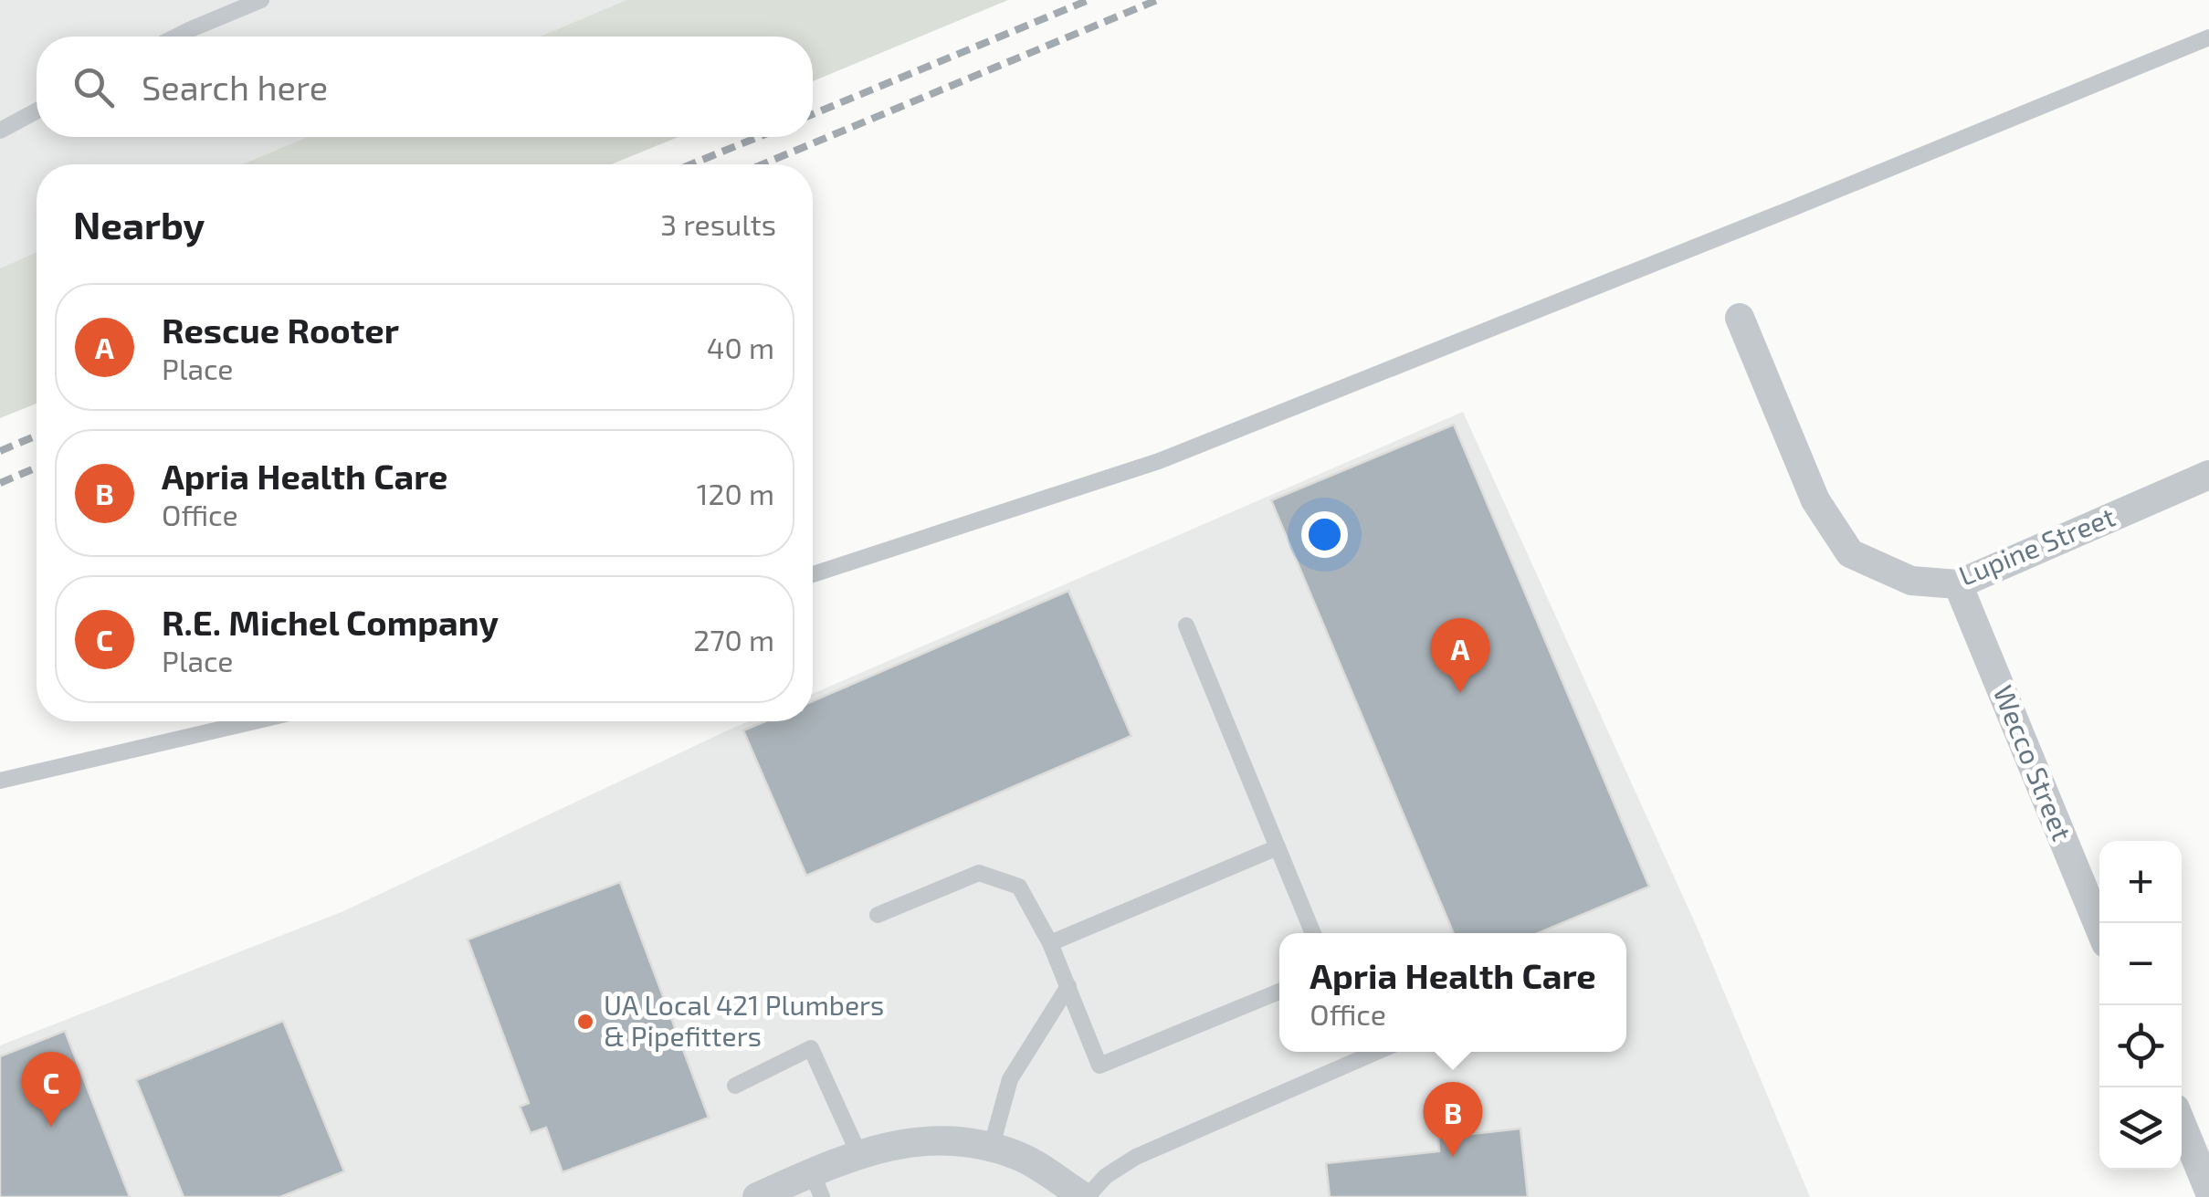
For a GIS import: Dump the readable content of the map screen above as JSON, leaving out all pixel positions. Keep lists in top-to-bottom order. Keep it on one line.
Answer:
{"streets":{"street":["Lupine Street","Wecco Street"]},"crossings":[["Lupine Street","Wecco Street"]],"places":["UA Local 421 Plumbers & Pipefitters"],"page":{"search":"Search here","heading":["Nearby","3 results"],"list":[{"mark":"A","name":"Rescue Rooter","note":"Place","value":"40 m"},{"mark":"B","name":"Apria Health Care","note":"Office","value":"120 m"},{"mark":"C","name":"R.E. Michel Company","note":"Place","value":"270 m"}],"pins":["A","C","B"],"map_buttons":["+","−"],"popup":["Apria Health Care","Office"]}}
